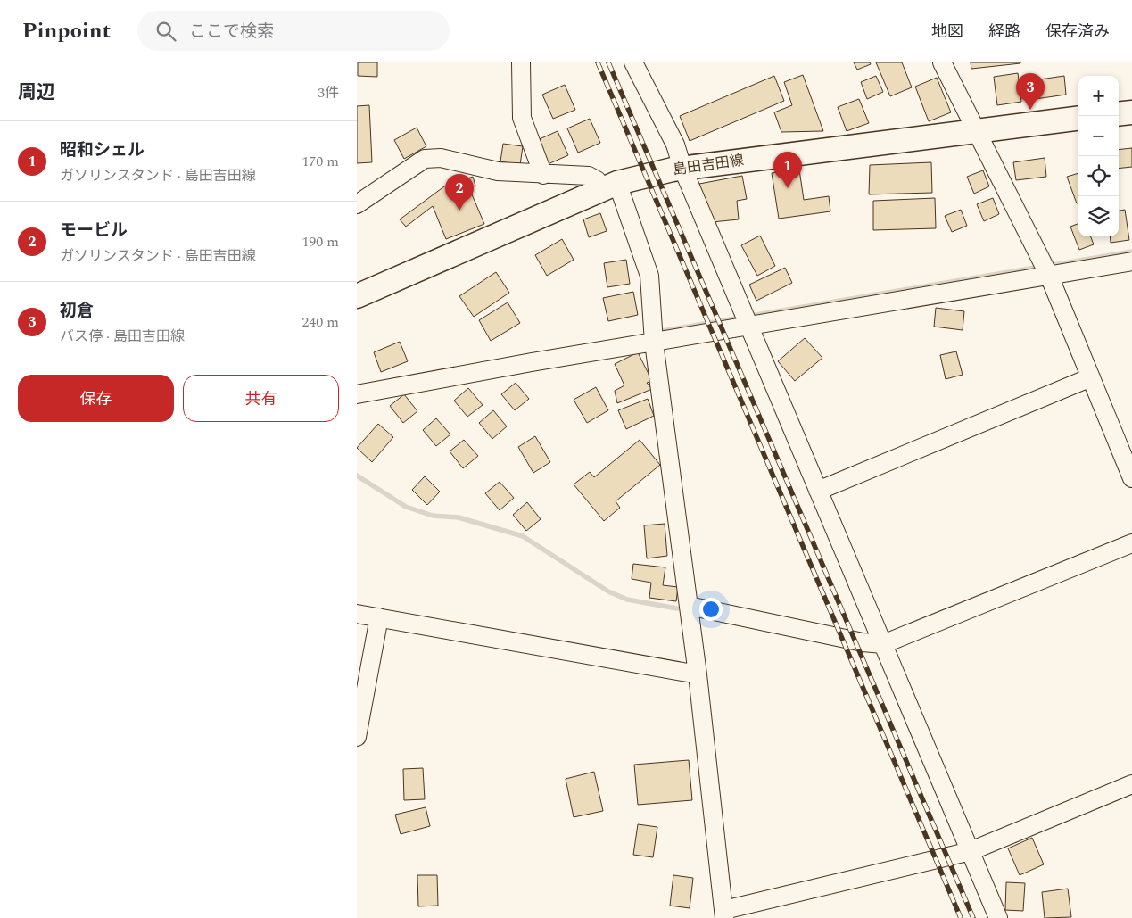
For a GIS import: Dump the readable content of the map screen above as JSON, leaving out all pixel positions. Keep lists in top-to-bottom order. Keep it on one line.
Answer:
{"streets":{"main road":["島田吉田線"]},"page":{"header":"Pinpoint","search":"ここで検索","nav":["地図","経路","保存済み"],"heading":["周辺","3件"],"pins":["3","1","2"],"map_buttons":["+","−"],"list":[{"mark":"1","name":"昭和シェル","note":"ガソリンスタンド · 島田吉田線","value":"170 m"},{"mark":"2","name":"モービル","note":"ガソリンスタンド · 島田吉田線","value":"190 m"},{"mark":"3","name":"初倉","note":"バス停 · 島田吉田線","value":"240 m"}],"buttons":["保存","共有"]}}
